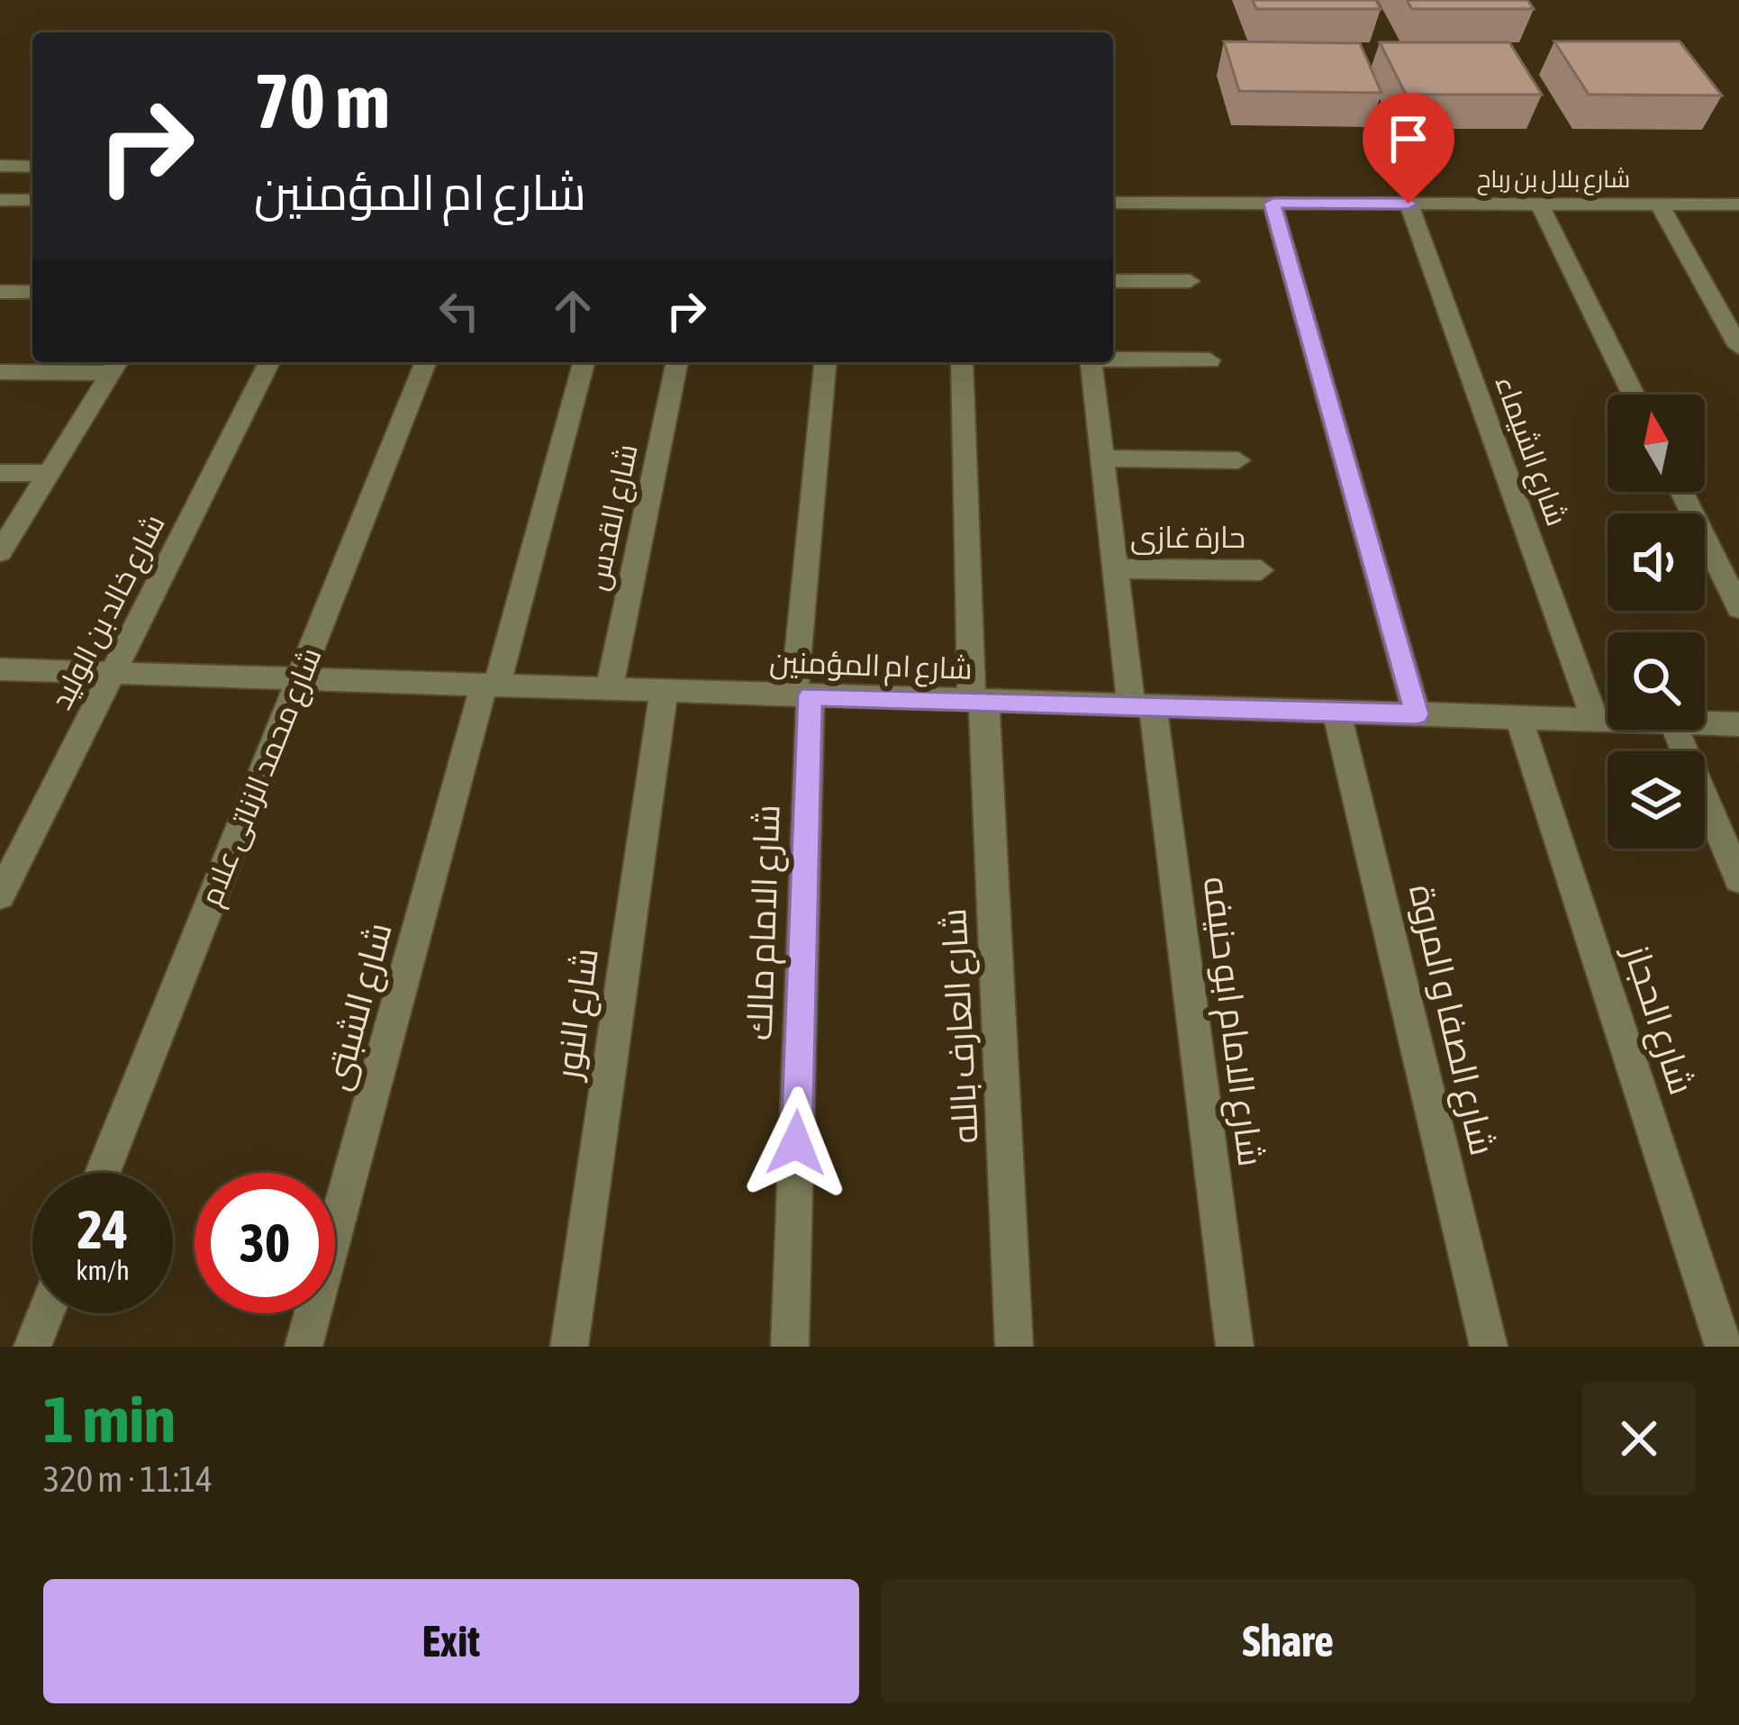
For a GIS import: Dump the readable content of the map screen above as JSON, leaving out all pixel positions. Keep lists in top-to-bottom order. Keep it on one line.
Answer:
{"streets":{"street":["شارع بلال بن رباح","شارع الشيماء","شارع القدس","حارة غازى","شارع خالد بن الوليد","شارع ام المؤمنين","شارع محمد الزناتى علام","شارع الامام مالك","شارع الشبتى","شارع النور","شارع الصفا و المروة","شارع الحجاز","شارع الامام ابو حنيفه","شارع العارف بالله"]},"crossings":[["شارع بلال بن رباح","شارع الشيماء"],["شارع الشيماء","شارع ام المؤمنين"],["شارع القدس","شارع ام المؤمنين"],["حارة غازى","شارع الامام ابو حنيفه"],["شارع خالد بن الوليد","شارع ام المؤمنين"],["شارع ام المؤمنين","شارع محمد الزناتى علام"],["شارع ام المؤمنين","شارع الامام مالك"],["شارع ام المؤمنين","شارع الشبتى"],["شارع ام المؤمنين","شارع النور"],["شارع ام المؤمنين","شارع الصفا و المروة"],["شارع ام المؤمنين","شارع الحجاز"],["شارع ام المؤمنين","شارع الامام ابو حنيفه"],["شارع ام المؤمنين","شارع العارف بالله"]],"north":"top","page":{"turn":["70 m","شارع ام المؤمنين"],"speed":"24 km/h","limit":"30","heading":["1 min","320 m · 11:14"],"buttons":["Exit","Share"]}}
